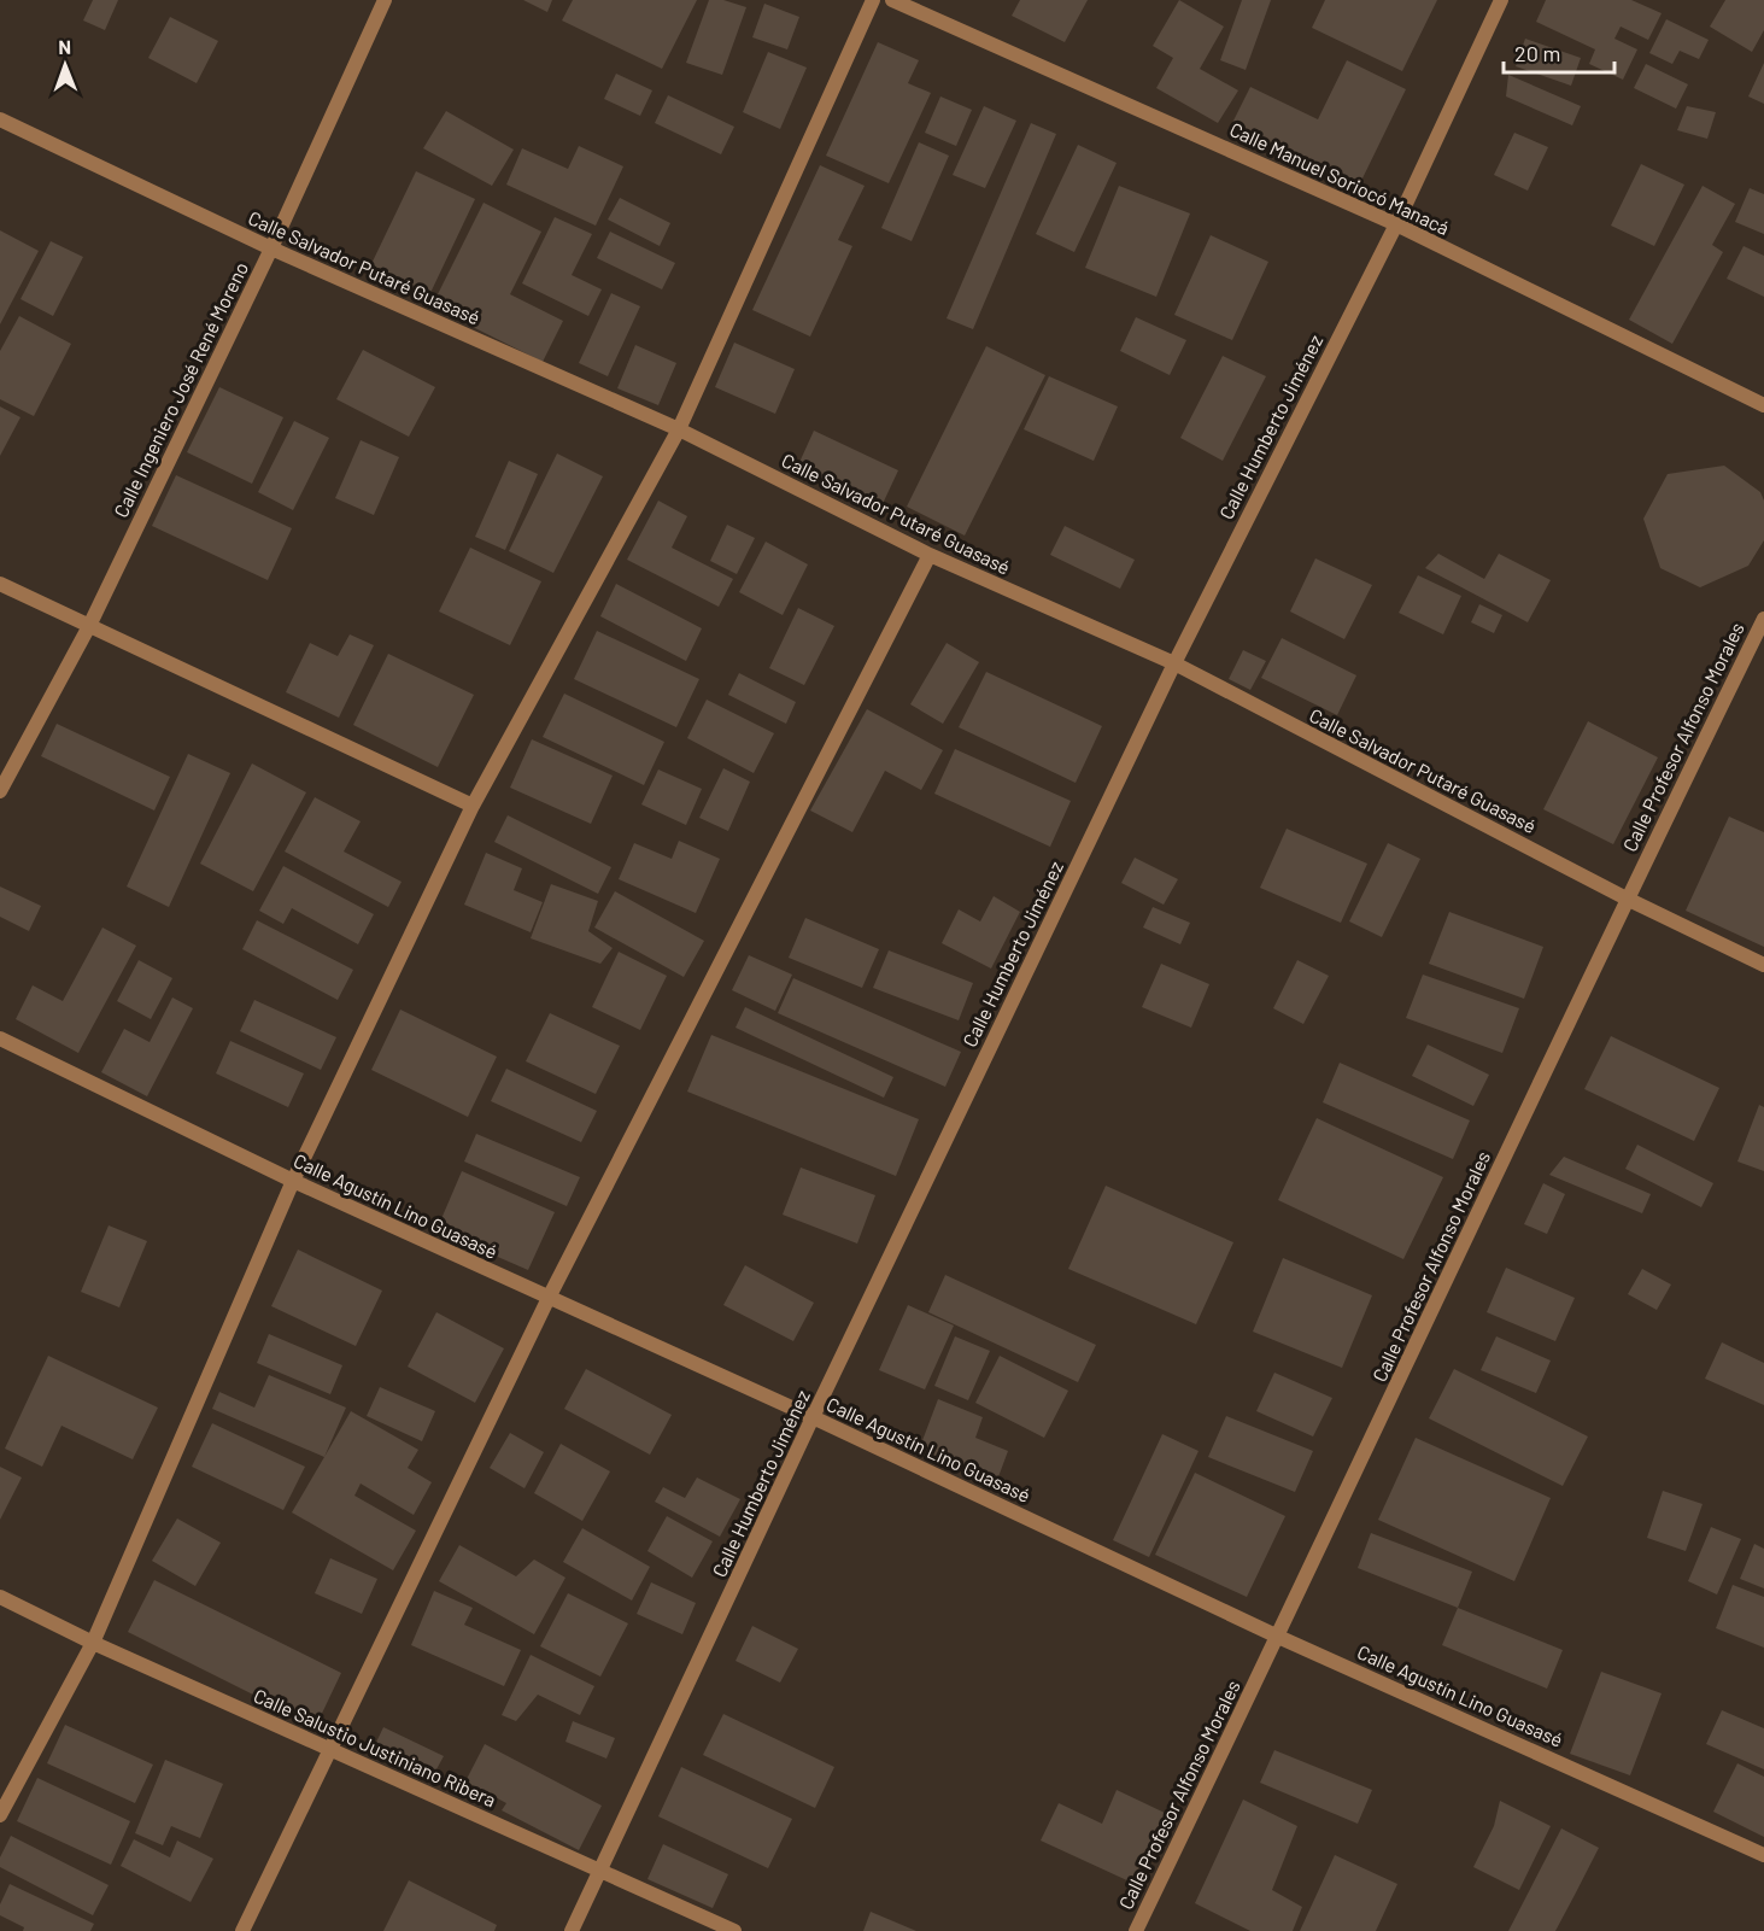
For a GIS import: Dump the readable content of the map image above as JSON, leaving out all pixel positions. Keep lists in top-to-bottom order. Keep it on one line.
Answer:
{"streets":{"street":["Calle Manuel Soriocó Manacá","Calle Salvador Putaré Guasasé","Calle Ingeniero José René Moreno","Calle Humberto Jiménez","Calle Profesor Alfonso Morales","Calle Agustín Lino Guasasé","Calle Salustio Justiniano Ribera"]},"crossings":[["Calle Manuel Soriocó Manacá","Calle Humberto Jiménez"],["Calle Salvador Putaré Guasasé","Calle Ingeniero José René Moreno"],["Calle Salvador Putaré Guasasé","Calle Humberto Jiménez"],["Calle Salvador Putaré Guasasé","Calle Profesor Alfonso Morales"],["Calle Humberto Jiménez","Calle Agustín Lino Guasasé"],["Calle Humberto Jiménez","Calle Salustio Justiniano Ribera"],["Calle Profesor Alfonso Morales","Calle Agustín Lino Guasasé"]],"scale_bar":"20 m","north":"top"}
